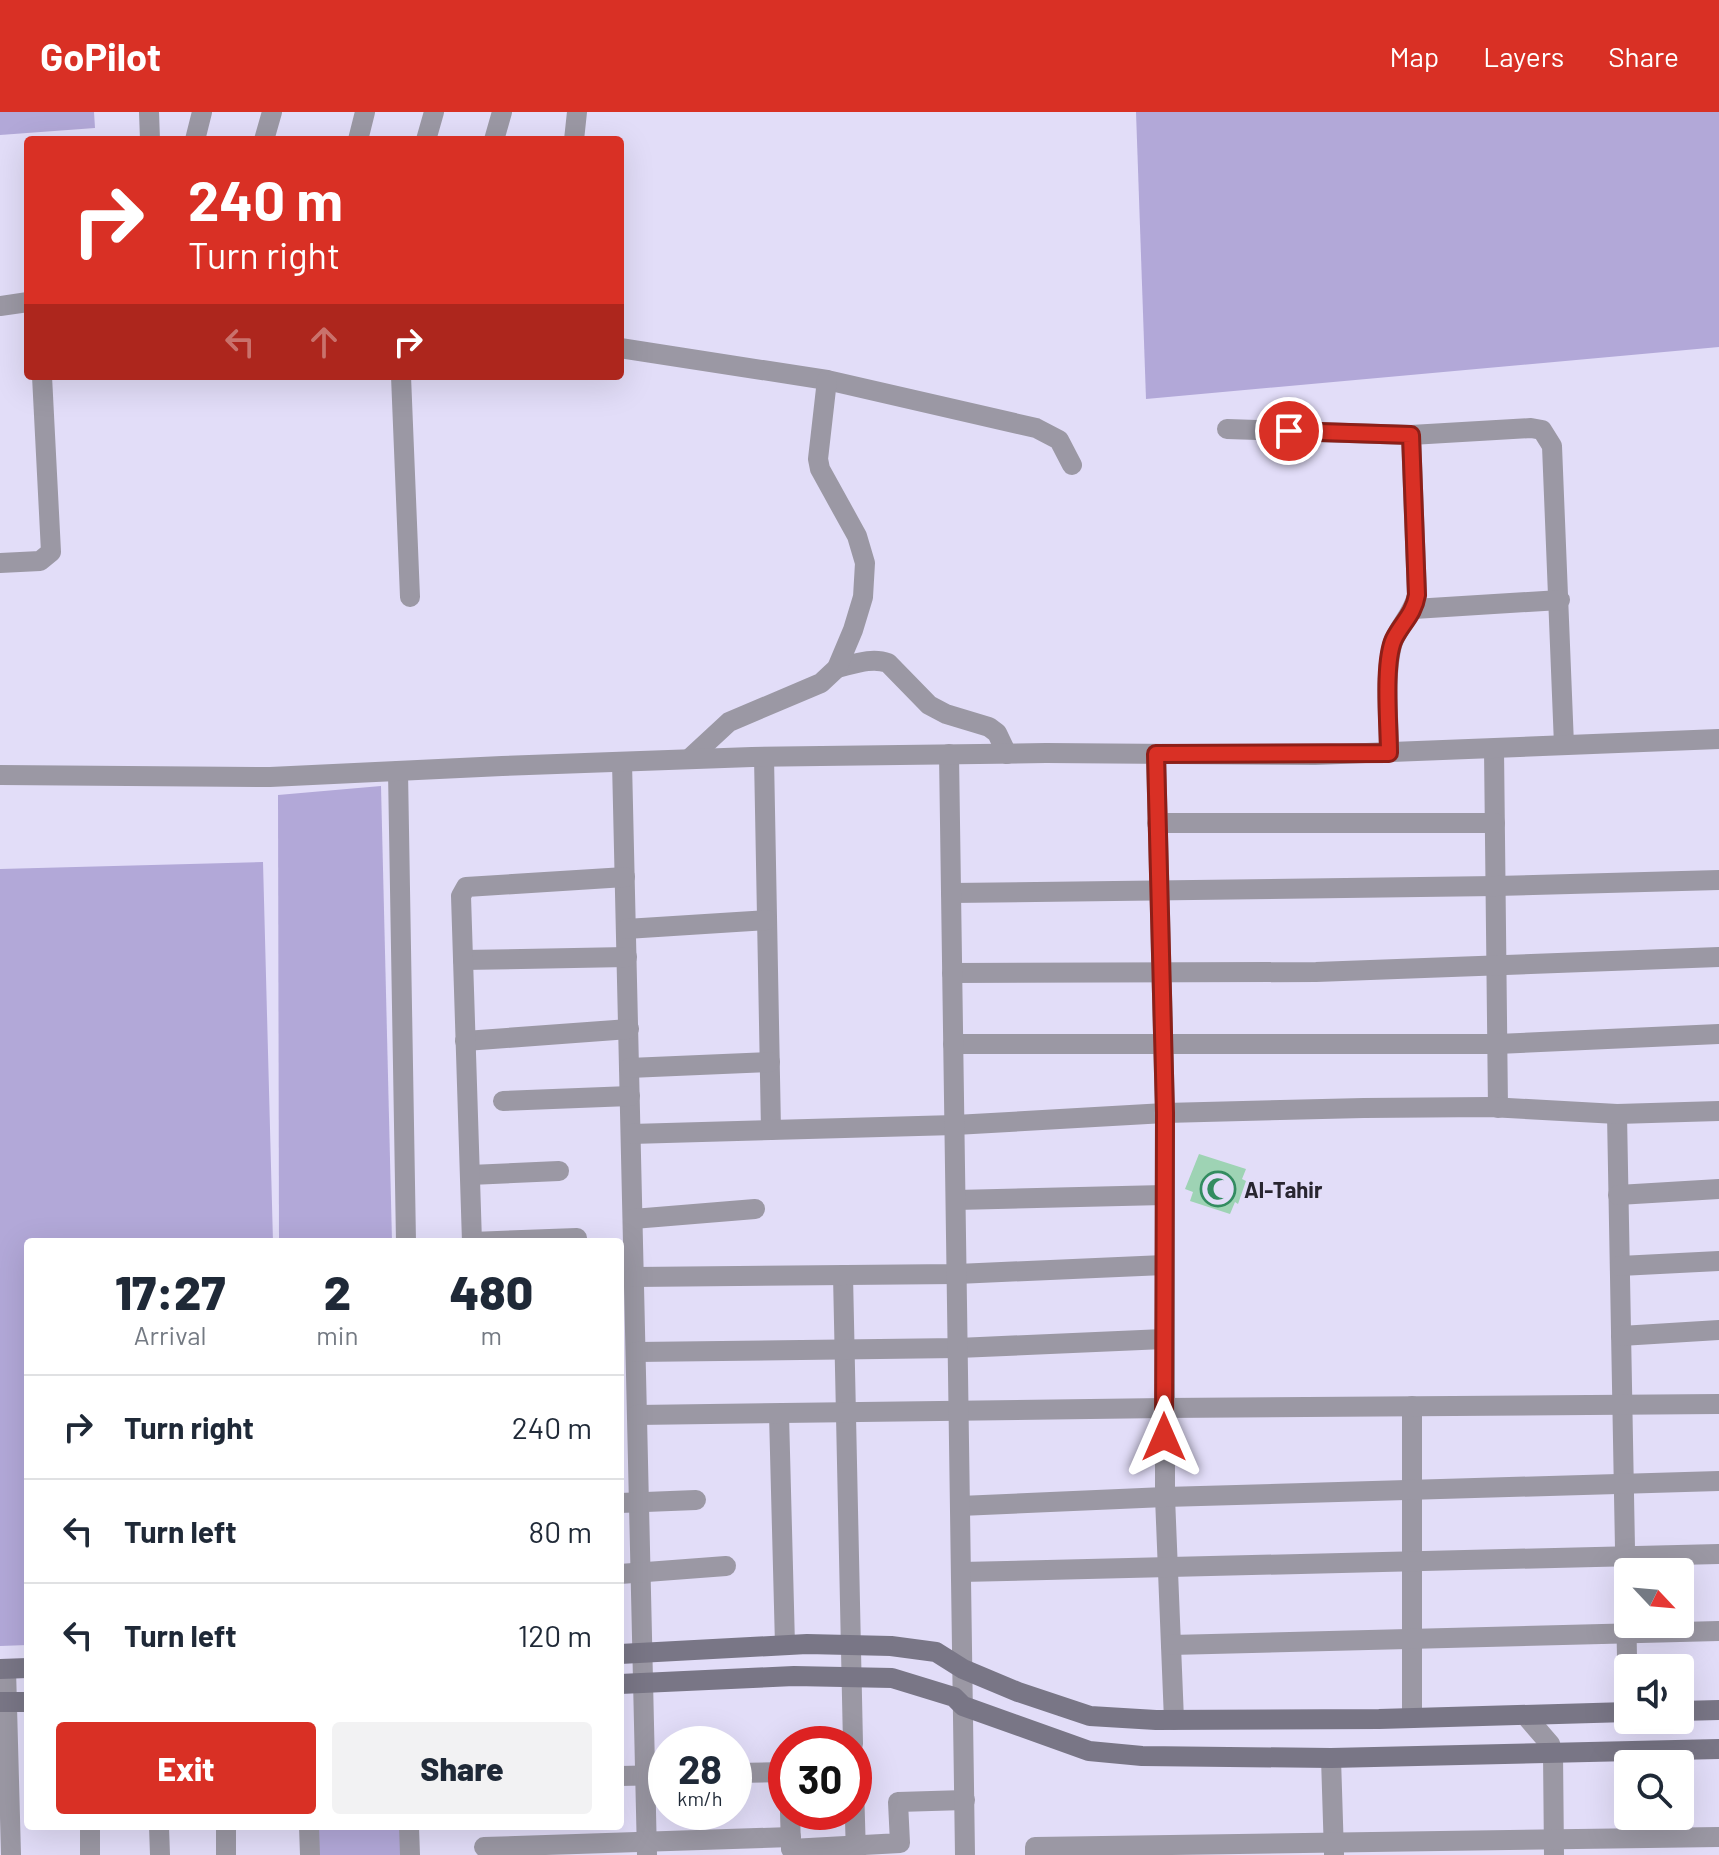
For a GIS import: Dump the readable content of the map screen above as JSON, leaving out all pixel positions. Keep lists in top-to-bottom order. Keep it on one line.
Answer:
{"places":{"mosque":["Al-Tahir"]},"north":"bottom right","page":{"header":"GoPilot","nav":["Map","Layers","Share"],"turn":["240 m","Turn right"],"eta":["17:27","Arrival","2","min","480","m"],"list":[{"name":"Turn right","value":"240 m"},{"name":"Turn left","value":"80 m"},{"name":"Turn left","value":"120 m"}],"buttons":["Exit","Share"],"speed":"28 km/h","limit":"30"}}
